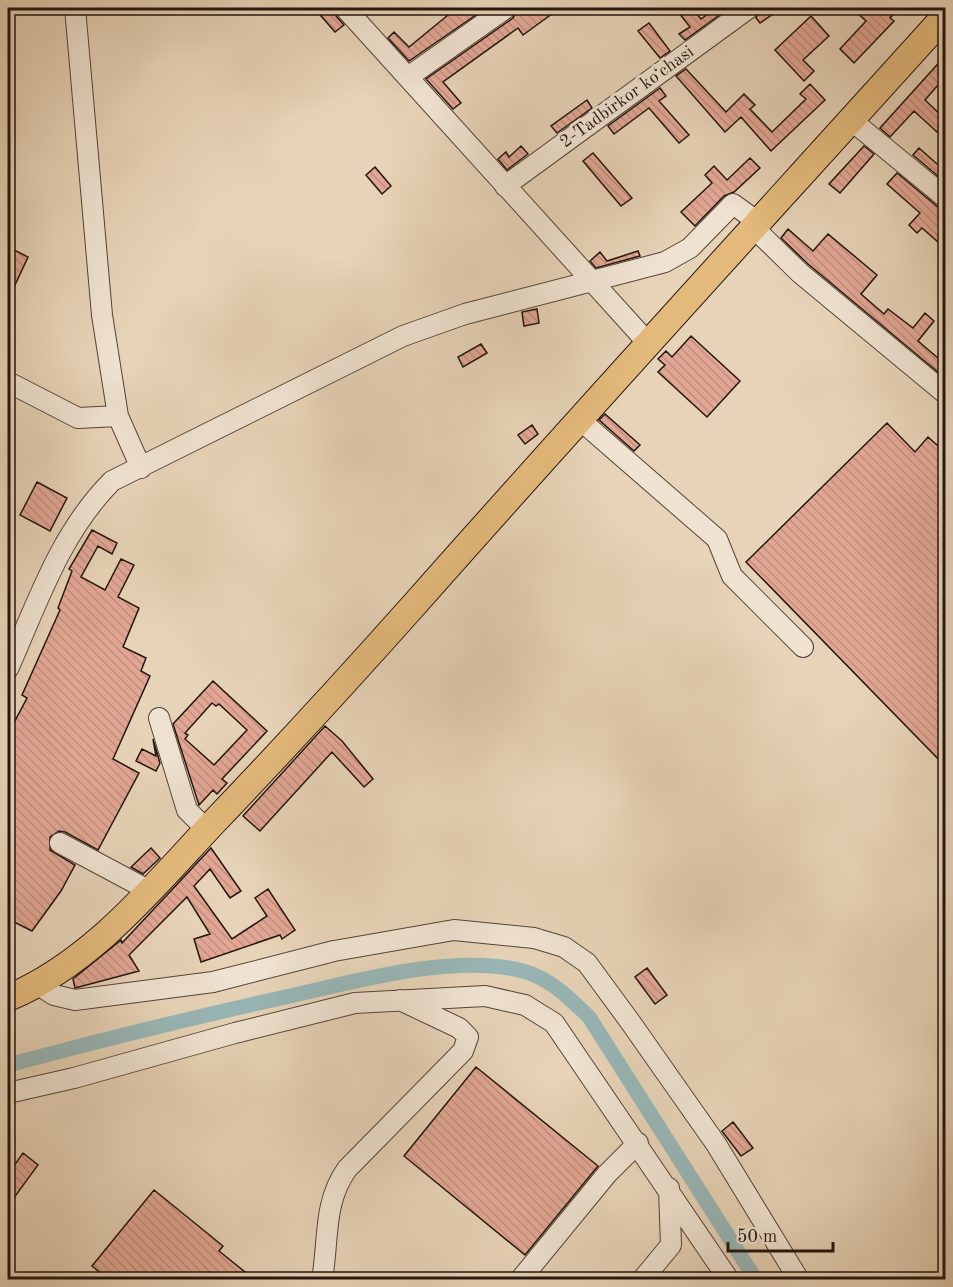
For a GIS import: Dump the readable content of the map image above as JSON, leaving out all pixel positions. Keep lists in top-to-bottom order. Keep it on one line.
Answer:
{"streets":{"street":["2-Tadbirkor koʻchasi"]},"scale_bar":"50 m"}
